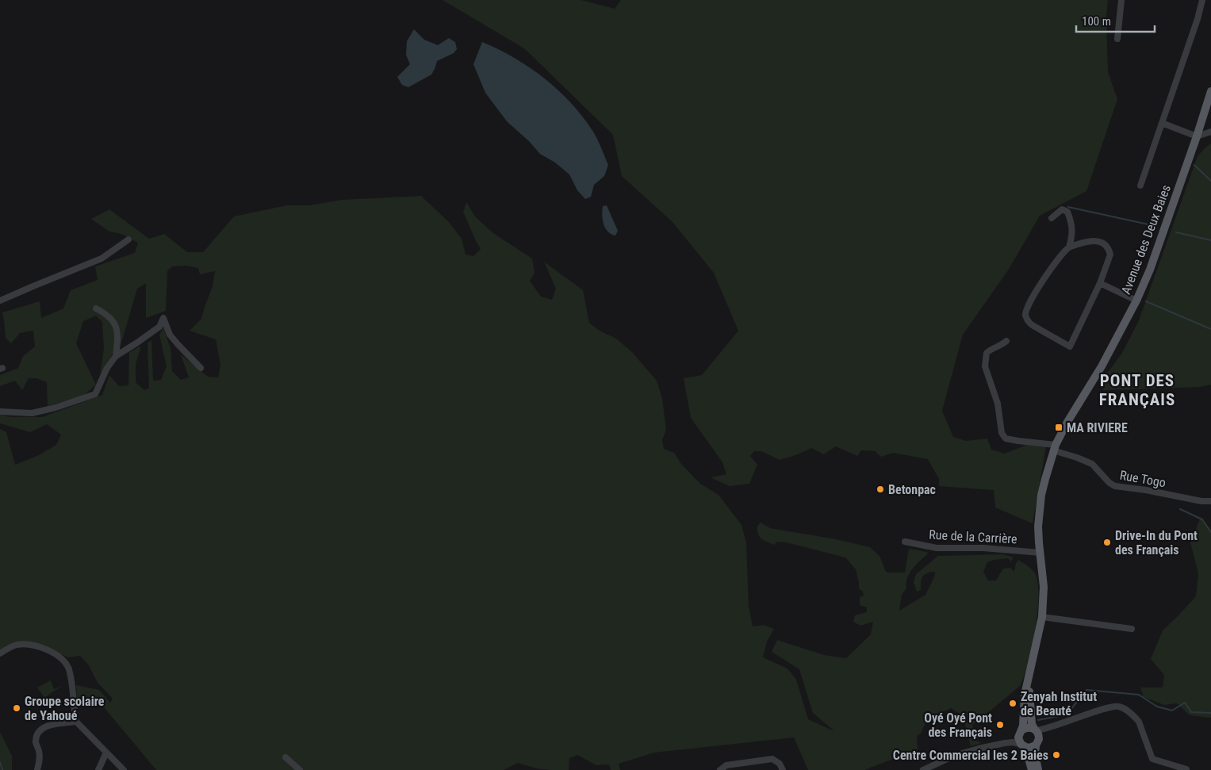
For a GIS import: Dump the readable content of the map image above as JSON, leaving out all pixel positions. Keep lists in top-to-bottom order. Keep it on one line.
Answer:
{"streets":{"main road":["Avenue des Deux Baies"],"street":["Rue Togo","Rue de la Carrière"]},"crossings":[["Avenue des Deux Baies","Rue Togo"],["Avenue des Deux Baies","Rue de la Carrière"]],"districts":["PONT DES FRANÇAIS"],"places":{"transit":["MA RIVIERE"],"other":["Betonpac","Drive-In du Pont des Français","Zenyah Institut de Beauté","Groupe scolaire de Yahoué","Oyé Oyé Pont des Français","Centre Commercial les 2 Baies"]},"scale_bar":"100 m"}
